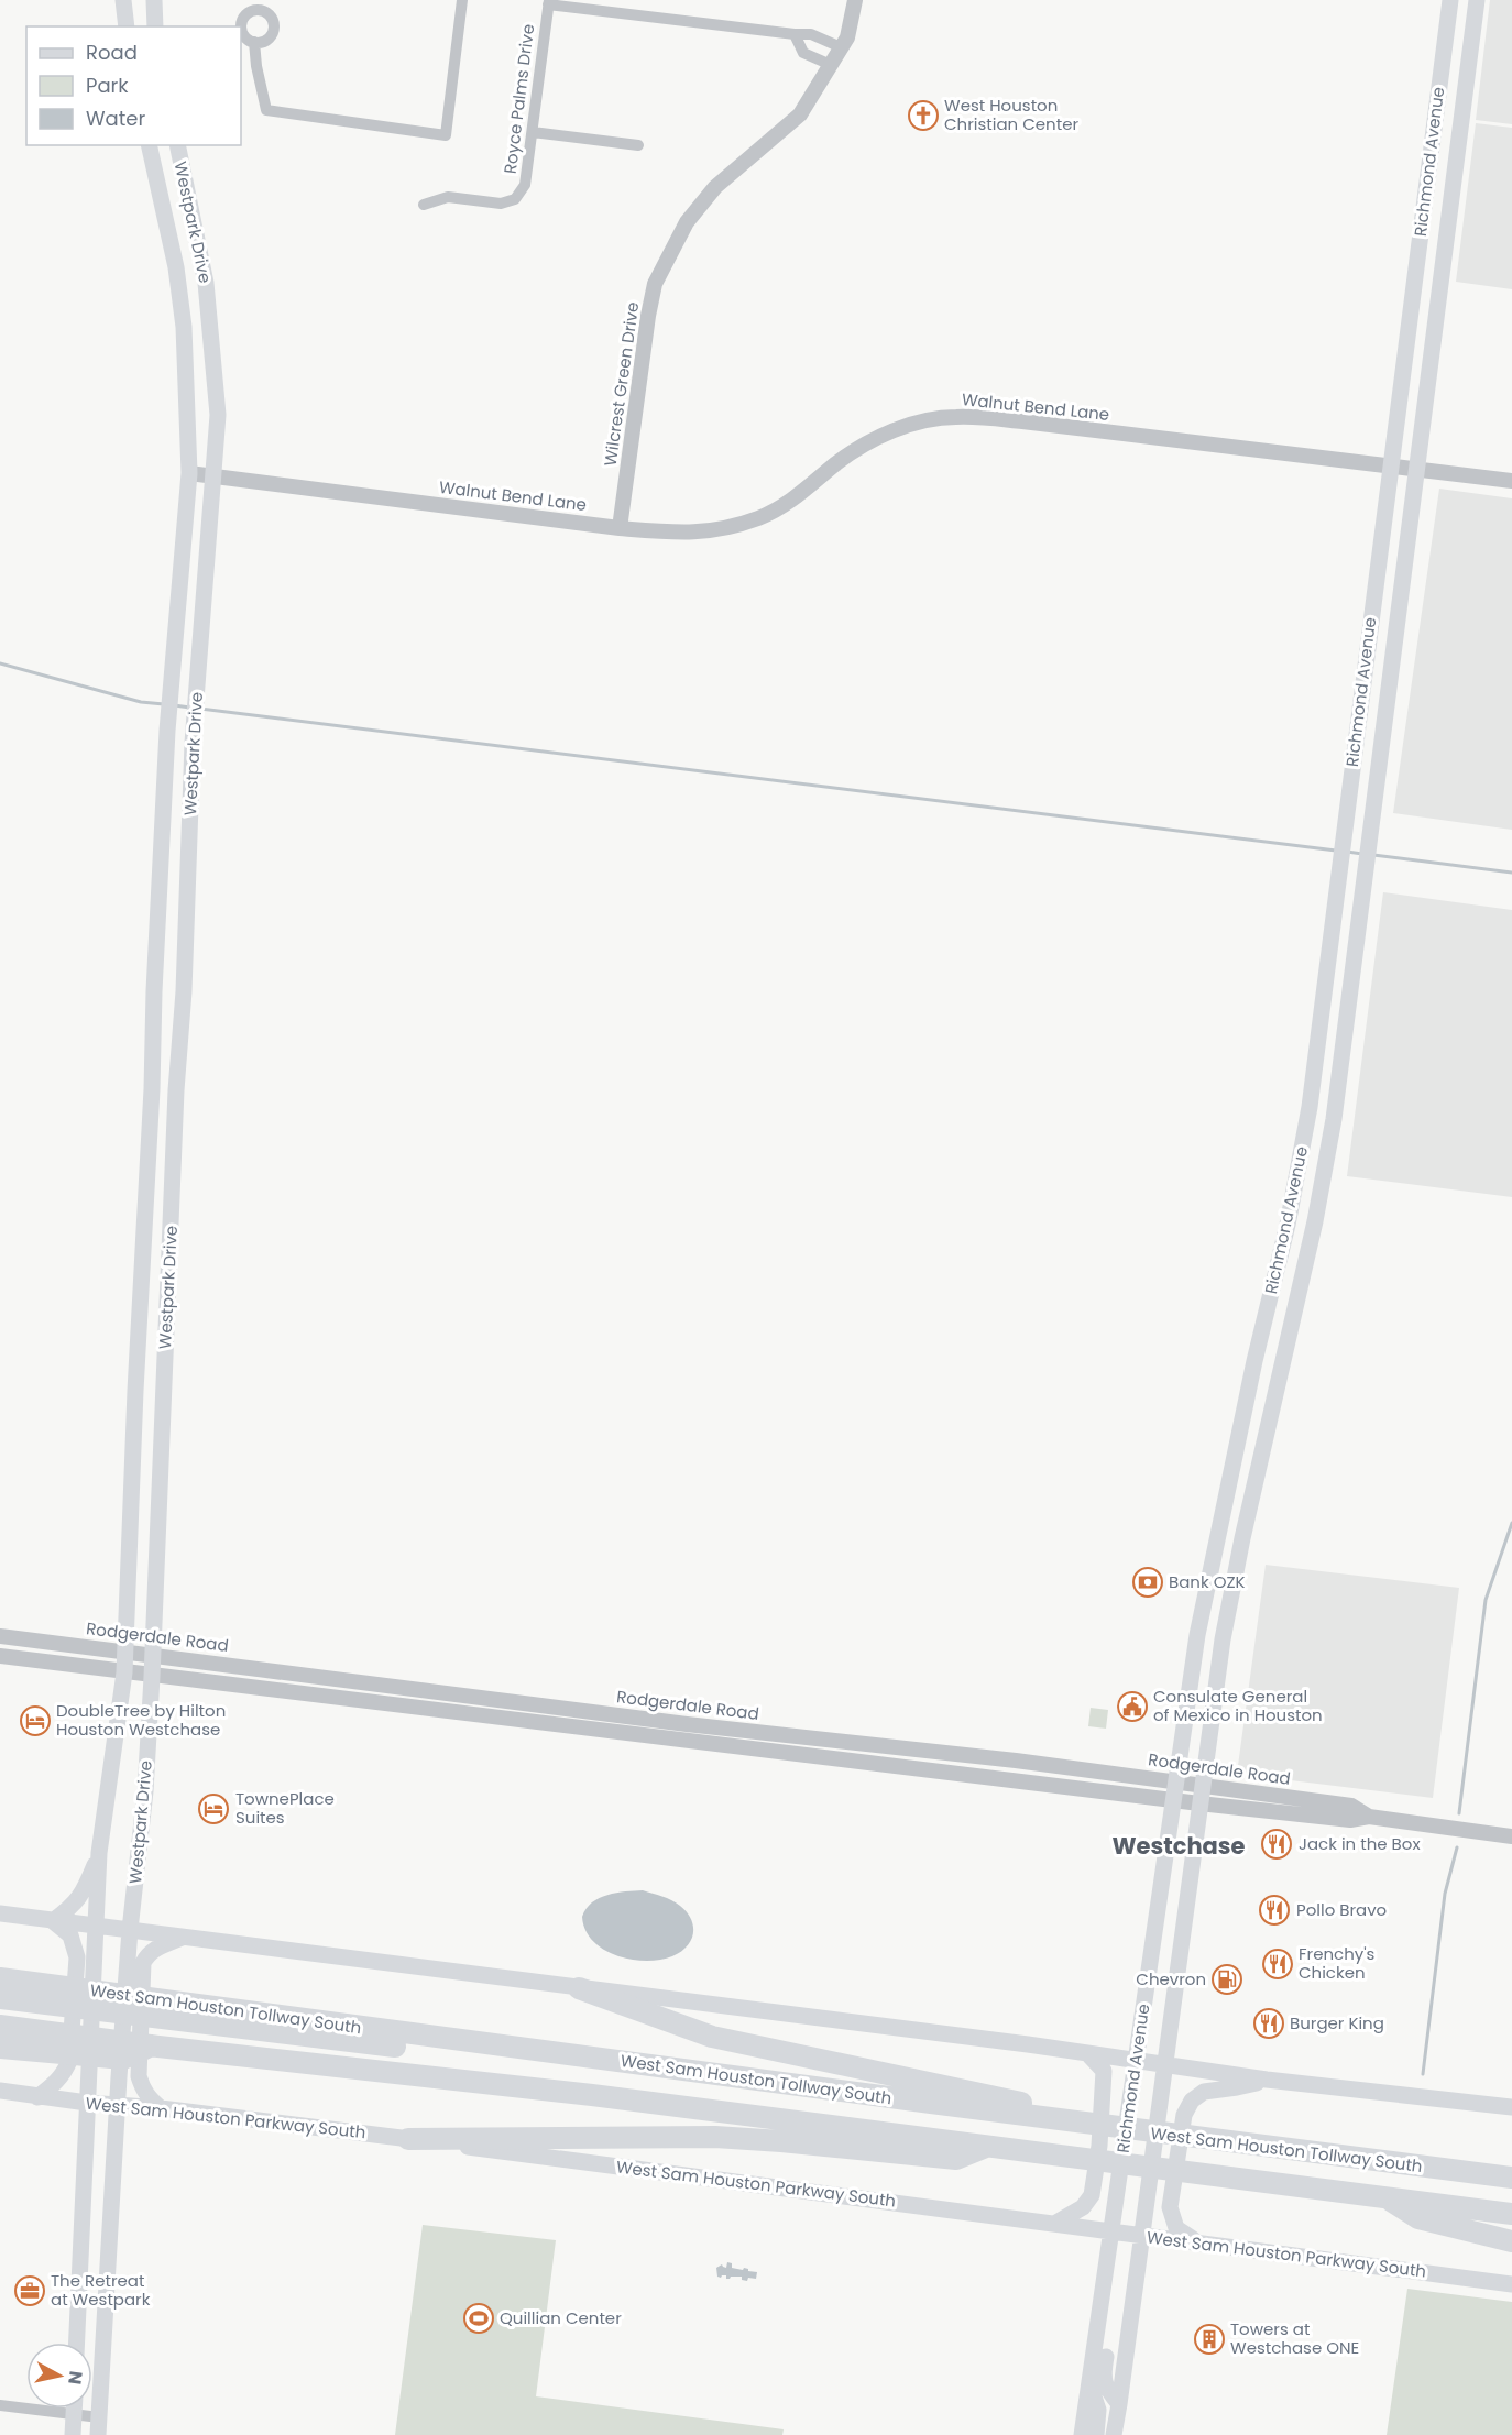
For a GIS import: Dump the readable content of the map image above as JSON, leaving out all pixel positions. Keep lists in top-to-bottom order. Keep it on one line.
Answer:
{"streets":{"highway":["West Sam Houston Tollway South"],"main road":["Richmond Avenue","Westpark Drive","West Sam Houston Parkway South"],"street":["Royce Palms Drive","Wilcrest Green Drive","Walnut Bend Lane","Rodgerdale Road"]},"crossings":[["Richmond Avenue","Walnut Bend Lane"],["Richmond Avenue","Rodgerdale Road"],["Richmond Avenue","West Sam Houston Parkway South"],["Westpark Drive","Walnut Bend Lane"],["Westpark Drive","Rodgerdale Road"],["Westpark Drive","West Sam Houston Parkway South"],["Wilcrest Green Drive","Walnut Bend Lane"]],"districts":["Westchase"],"places":{"church":["West Houston Christian Center"],"bank":["Bank OZK"],"public building":["Consulate General of Mexico in Houston"],"hotel":["DoubleTree by Hilton Houston Westchase","TownePlace Suites"],"restaurant":["Jack in the Box","Pollo Bravo","Frenchy's Chicken","Burger King"],"fuel station":["Chevron"],"office":["The Retreat at Westpark"],"sports":["Quillian Center"],"building":["Towers at Westchase ONE"]},"legend":["Road","Park","Water"],"north":"right"}
